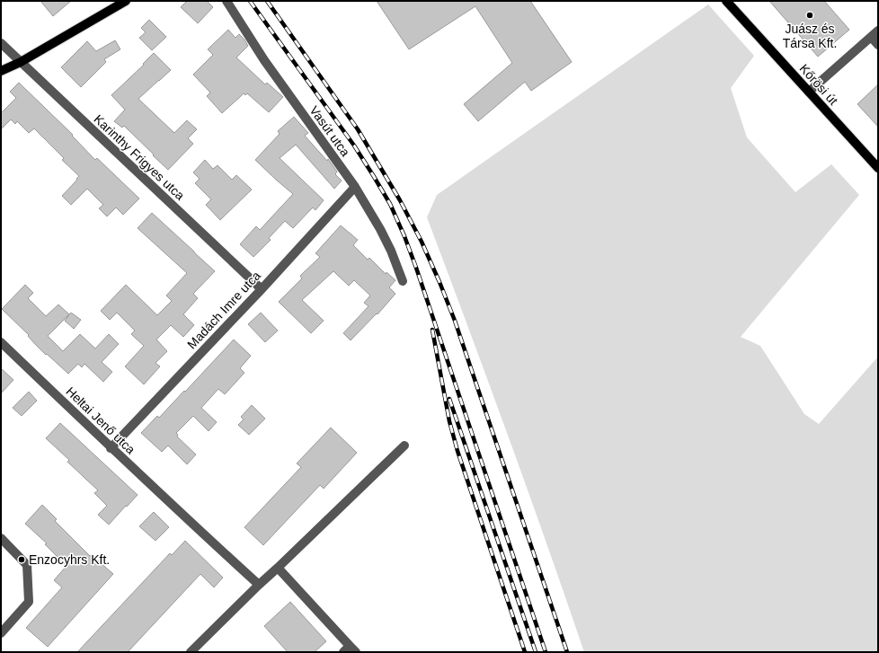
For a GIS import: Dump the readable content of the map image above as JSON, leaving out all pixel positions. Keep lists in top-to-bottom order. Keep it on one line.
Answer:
{"streets":{"main road":["Kőrösi út"],"street":["Vasút utca","Karinthy Frigyes utca","Madách Imre utca","Heltai Jenő utca"]},"crossings":[["Vasút utca","Madách Imre utca"],["Karinthy Frigyes utca","Madách Imre utca"],["Madách Imre utca","Heltai Jenő utca"]],"places":["Juász és Társa Kft.","Enzocyhrs Kft."]}
